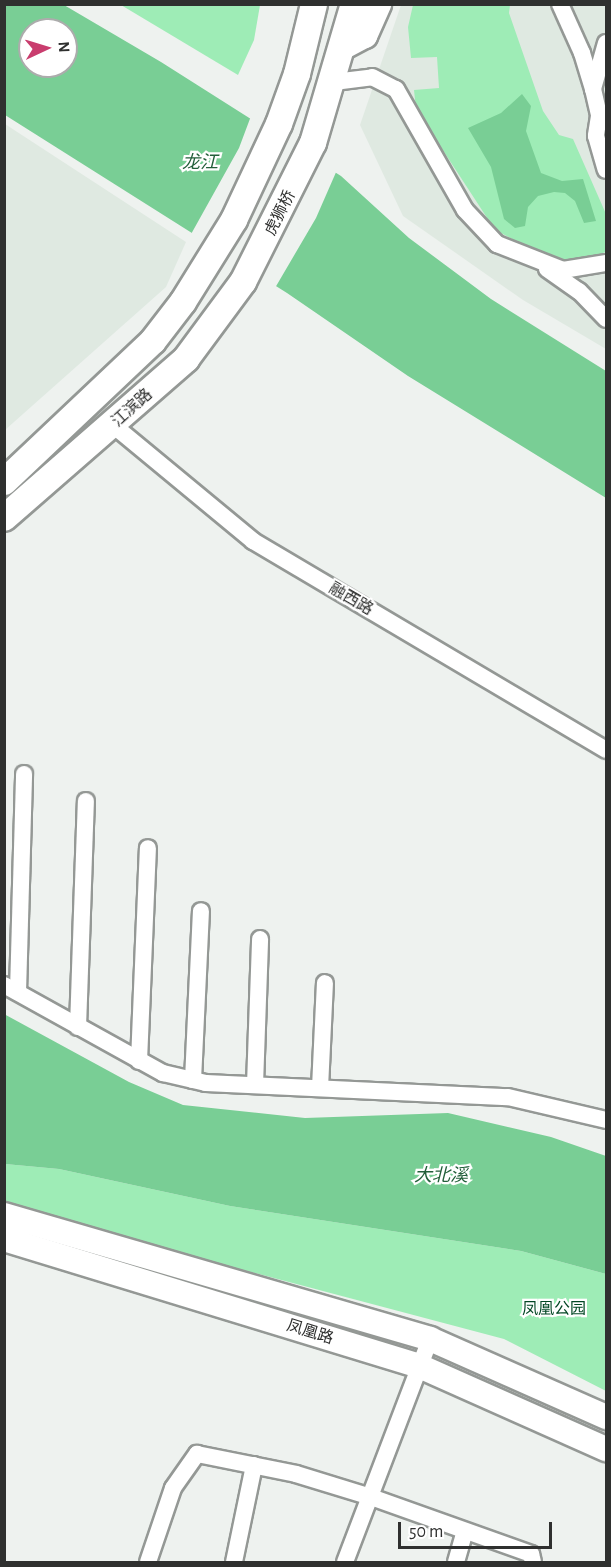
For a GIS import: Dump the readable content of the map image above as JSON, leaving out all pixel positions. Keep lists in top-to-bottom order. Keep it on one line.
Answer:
{"streets":{"main road":["虎狮桥","江滨路"],"street":["融西路","凤凰路"]},"crossings":[["虎狮桥","江滨路"],["江滨路","融西路"]],"water":["龙江","大北溪"],"parks":["凤凰公园"],"scale_bar":"50 m","north":"right"}
